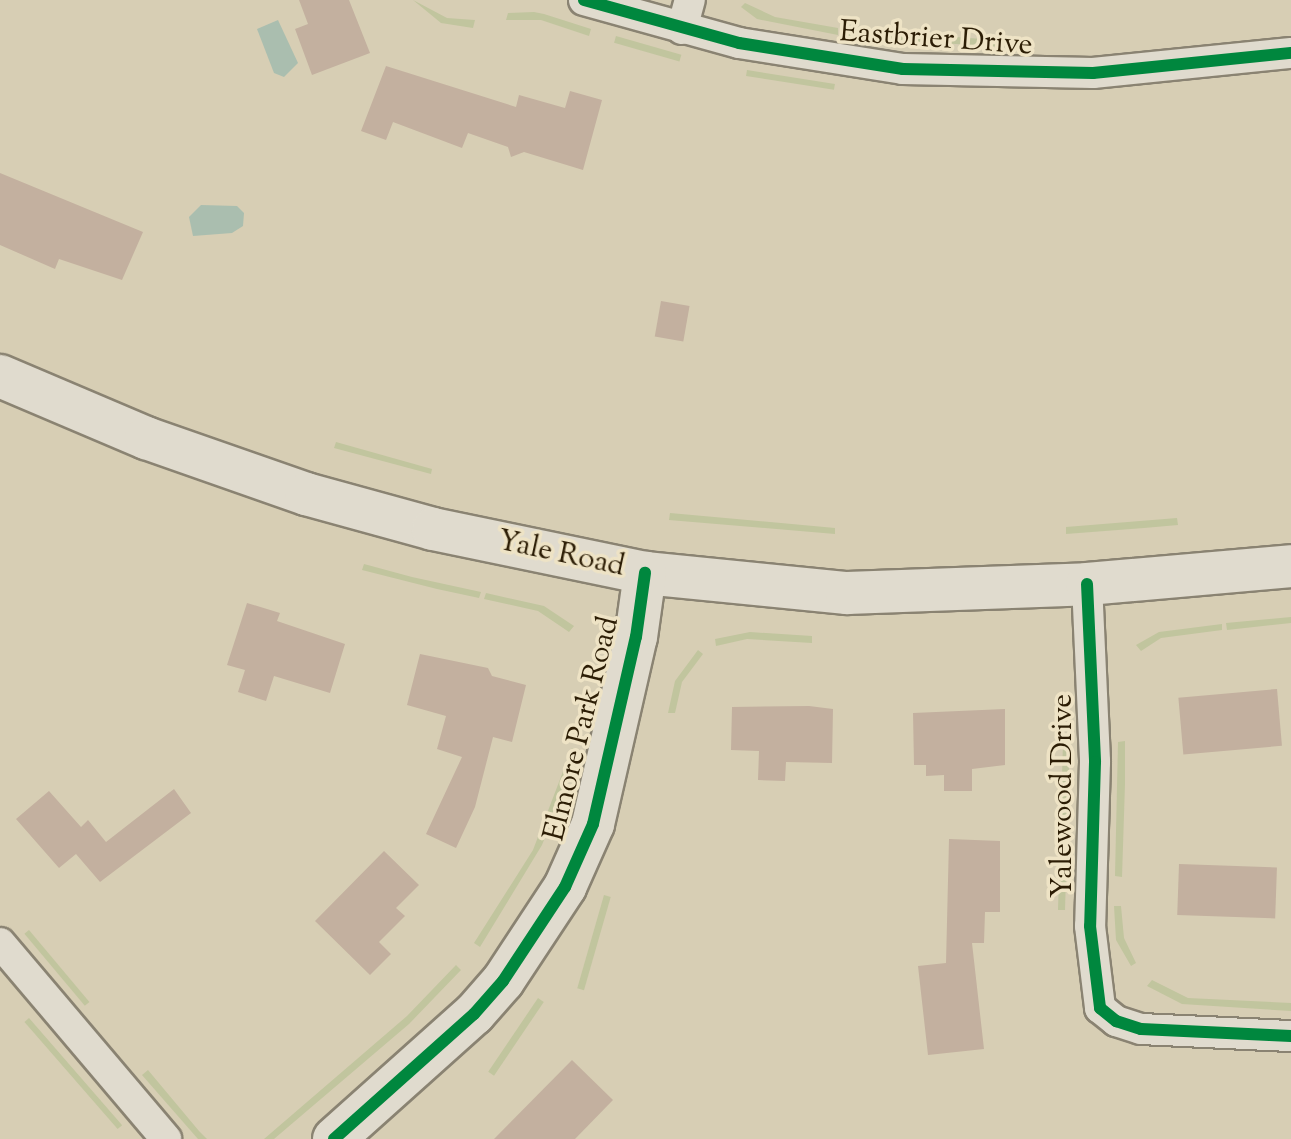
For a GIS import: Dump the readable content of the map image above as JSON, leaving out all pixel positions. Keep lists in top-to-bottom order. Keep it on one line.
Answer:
{"streets":{"main road":["Yale Road","Elmore Park Road"],"street":["Eastbrier Drive","Yalewood Drive"]},"crossings":[["Yale Road","Elmore Park Road"],["Yale Road","Yalewood Drive"]]}
